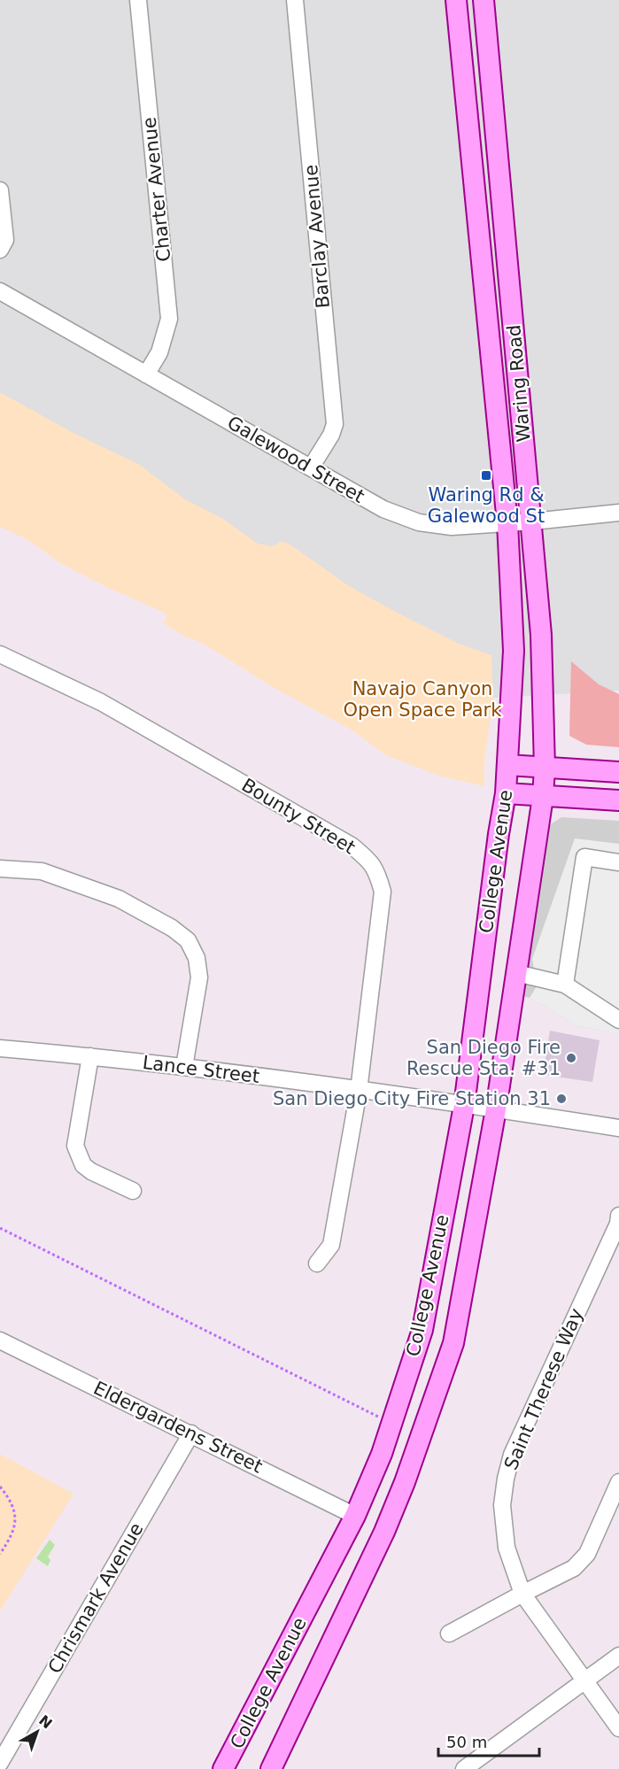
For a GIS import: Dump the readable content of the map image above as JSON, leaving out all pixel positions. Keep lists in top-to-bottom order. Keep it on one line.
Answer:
{"streets":{"main road":["Waring Road","College Avenue"],"street":["Charter Avenue","Barclay Avenue","Galewood Street","Bounty Street","Lance Street","Saint Therese Way","Eldergardens Street","Chrismark Avenue"]},"crossings":[["Charter Avenue","Galewood Street"],["Barclay Avenue","Galewood Street"],["Waring Road","Galewood Street"],["Waring Road","College Avenue"],["Bounty Street","Lance Street"],["College Avenue","Lance Street"],["College Avenue","Eldergardens Street"],["Eldergardens Street","Chrismark Avenue"]],"parks":["Navajo Canyon Open Space Park"],"places":{"transit":["Waring Rd & Galewood St"],"other":["San Diego Fire Rescue Sta. #31","San Diego City Fire Station 31"]},"scale_bar":"50 m","north":"top right"}
